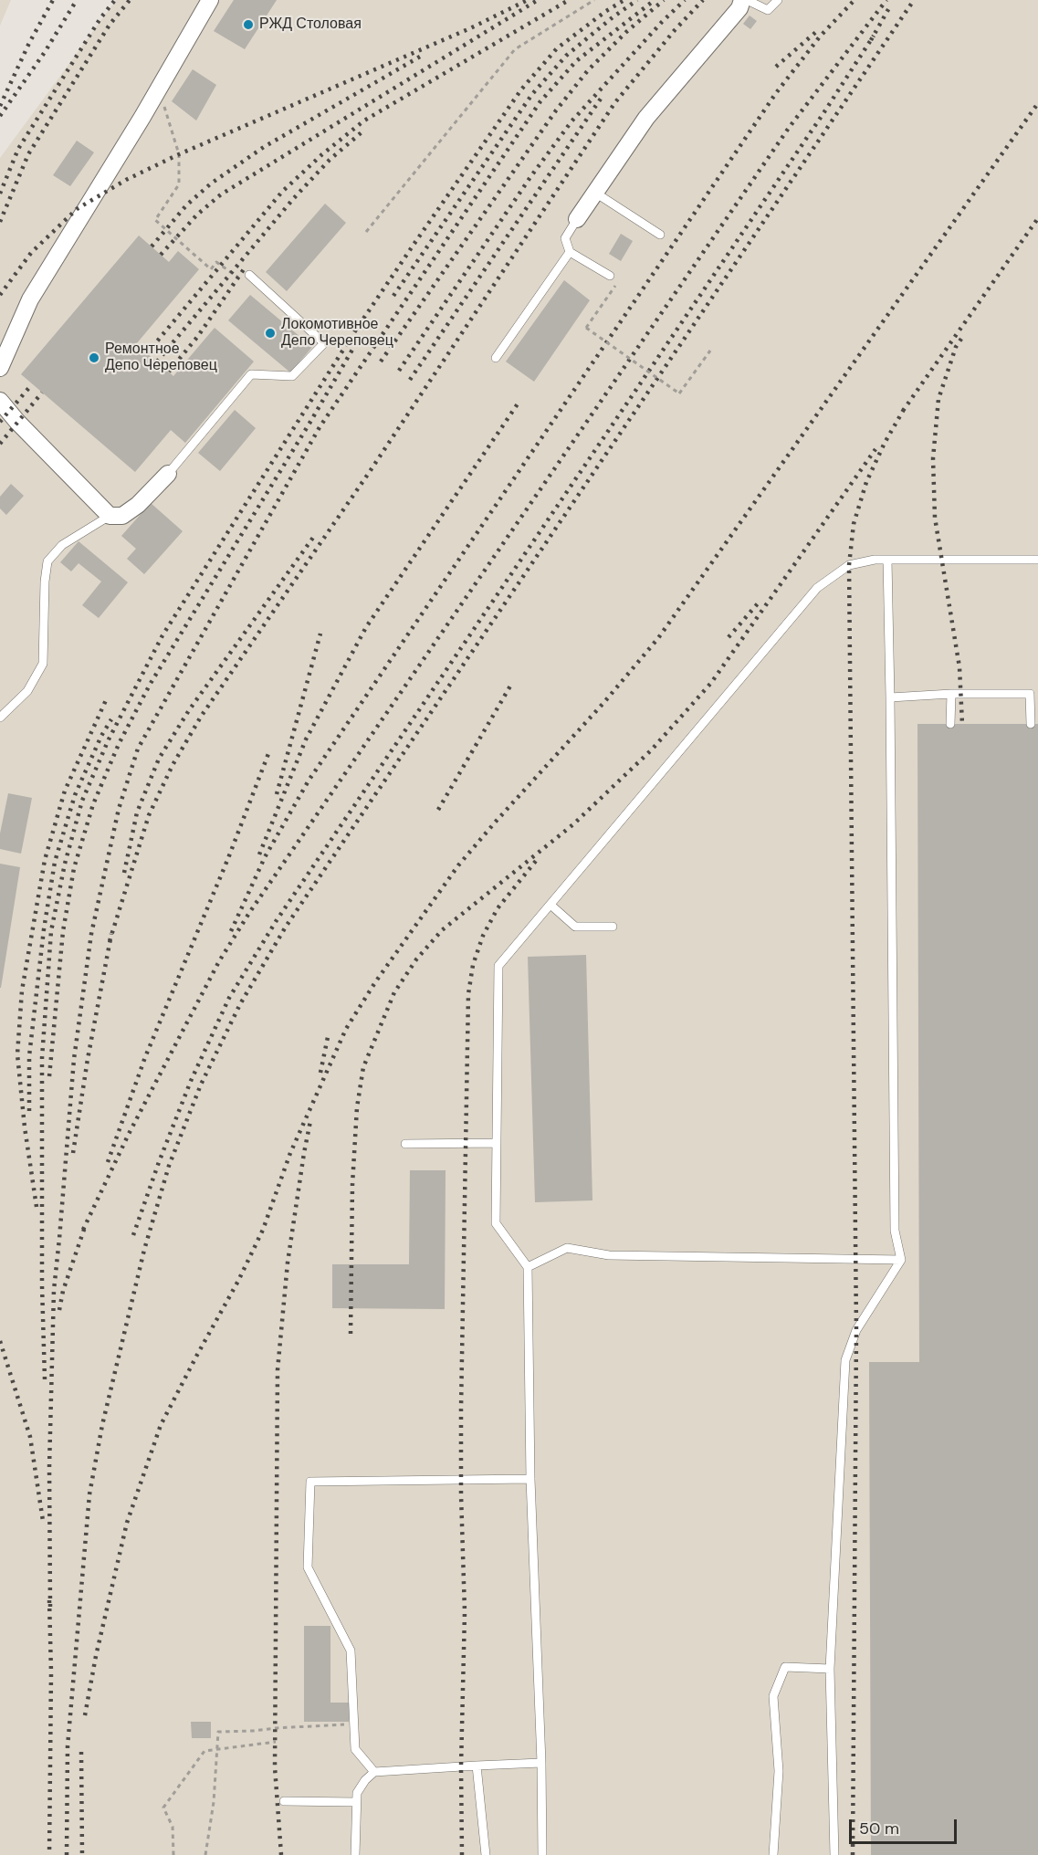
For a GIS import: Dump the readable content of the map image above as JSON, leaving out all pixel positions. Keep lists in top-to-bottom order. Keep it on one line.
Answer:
{"places":["РЖД Столовая","Локомотивное Депо Череповец","Ремонтное Депо Череповец"],"scale_bar":"50 m"}
